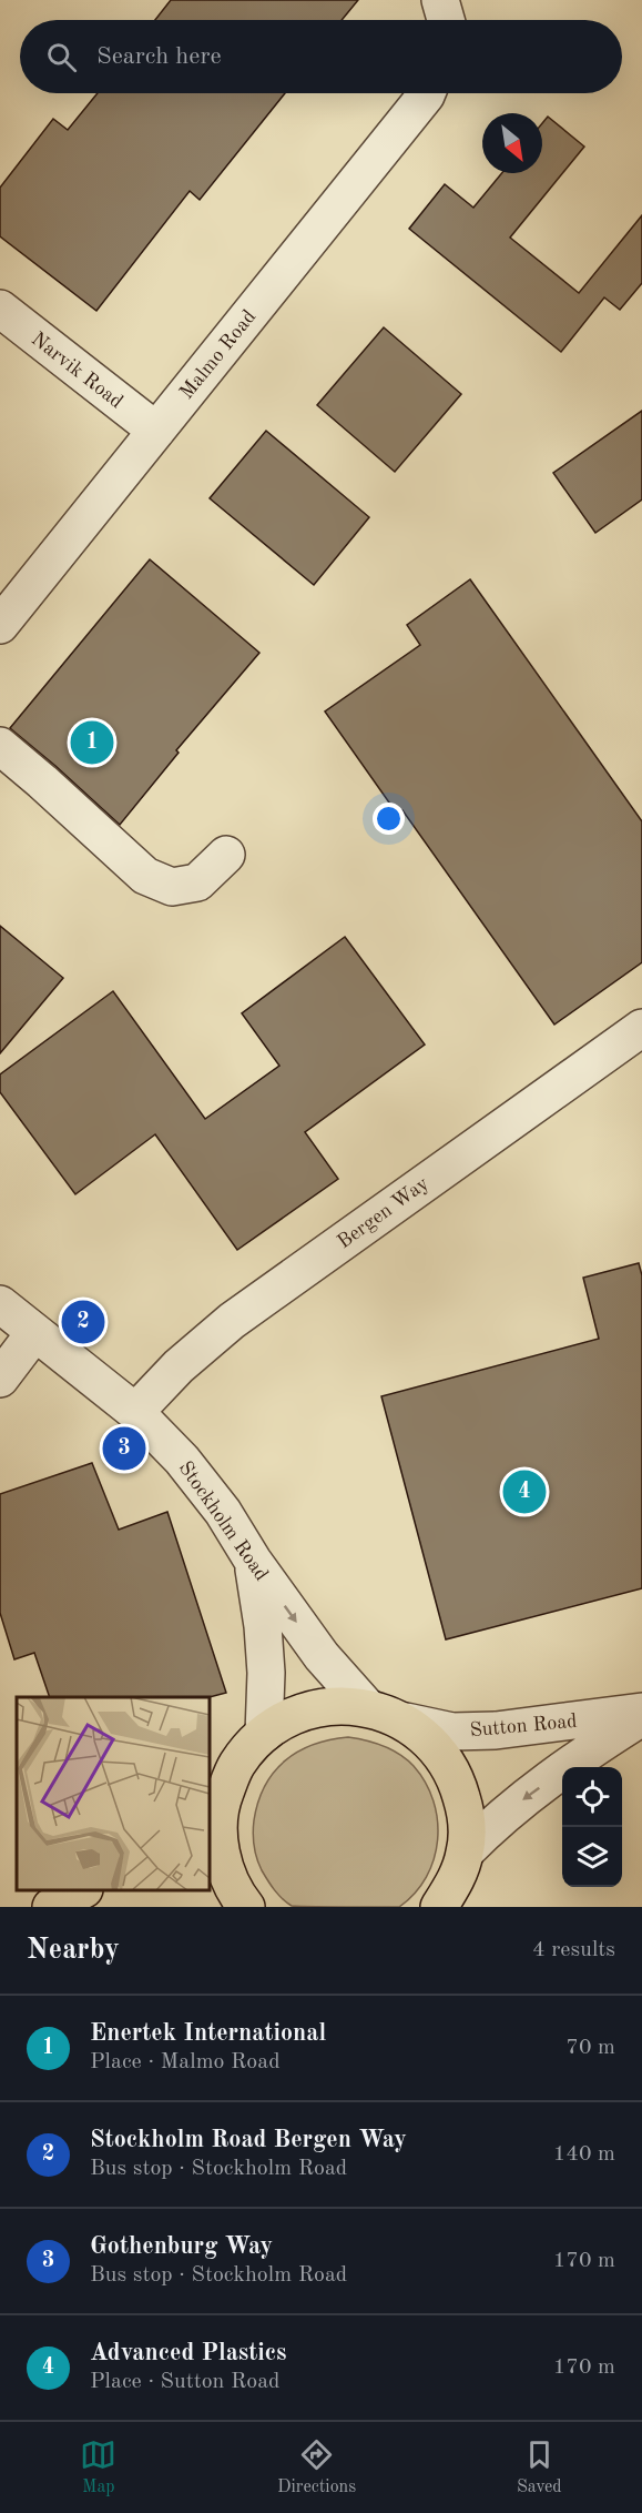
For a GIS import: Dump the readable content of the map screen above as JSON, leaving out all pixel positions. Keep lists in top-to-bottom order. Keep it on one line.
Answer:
{"streets":{"street":["Malmo Road","Narvik Road","Bergen Way","Stockholm Road","Sutton Road"]},"crossings":[["Malmo Road","Narvik Road"],["Bergen Way","Stockholm Road"]],"north":"bottom right","page":{"search":"Search here","pins":["1","2","3","4"],"heading":["Nearby","4 results"],"list":[{"mark":"1","name":"Enertek International","note":"Place · Malmo Road","value":"70 m"},{"mark":"2","name":"Stockholm Road Bergen Way","note":"Bus stop · Stockholm Road","value":"140 m"},{"mark":"3","name":"Gothenburg Way","note":"Bus stop · Stockholm Road","value":"170 m"},{"mark":"4","name":"Advanced Plastics","note":"Place · Sutton Road","value":"170 m"}],"nav":["Map","Directions","Saved"]}}
